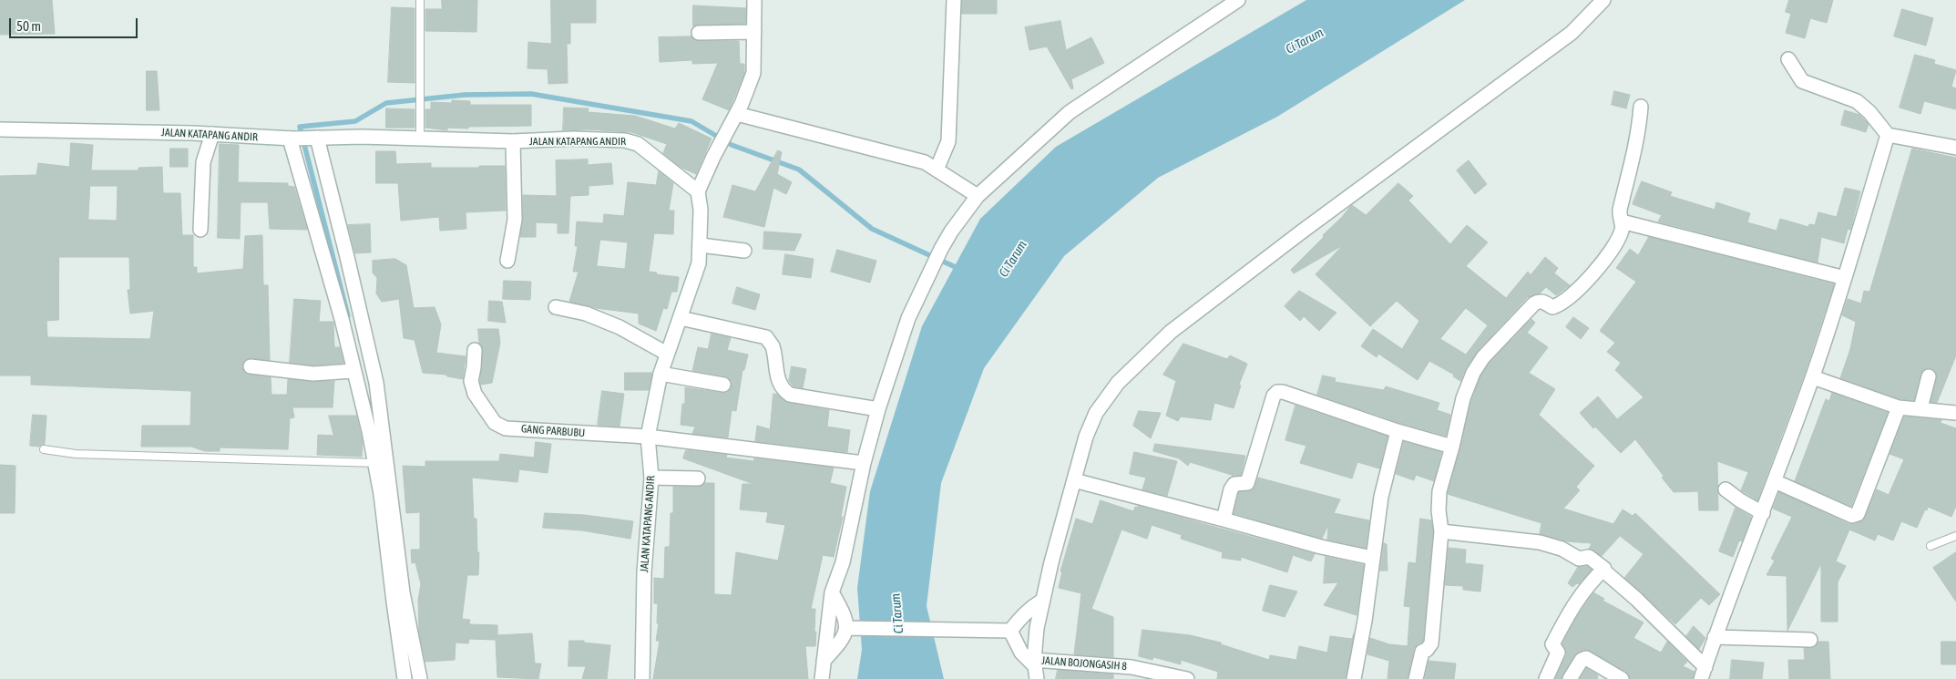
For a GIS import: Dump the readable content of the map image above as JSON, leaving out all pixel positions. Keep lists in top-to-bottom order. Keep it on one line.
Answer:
{"streets":{"street":["JALAN KATAPANG ANDIR","GANG PARBUBU","JALAN BOJONGASIH 8"]},"crossings":[["JALAN KATAPANG ANDIR","GANG PARBUBU"]],"water":["Ci Tarum"],"scale_bar":"50 m"}
